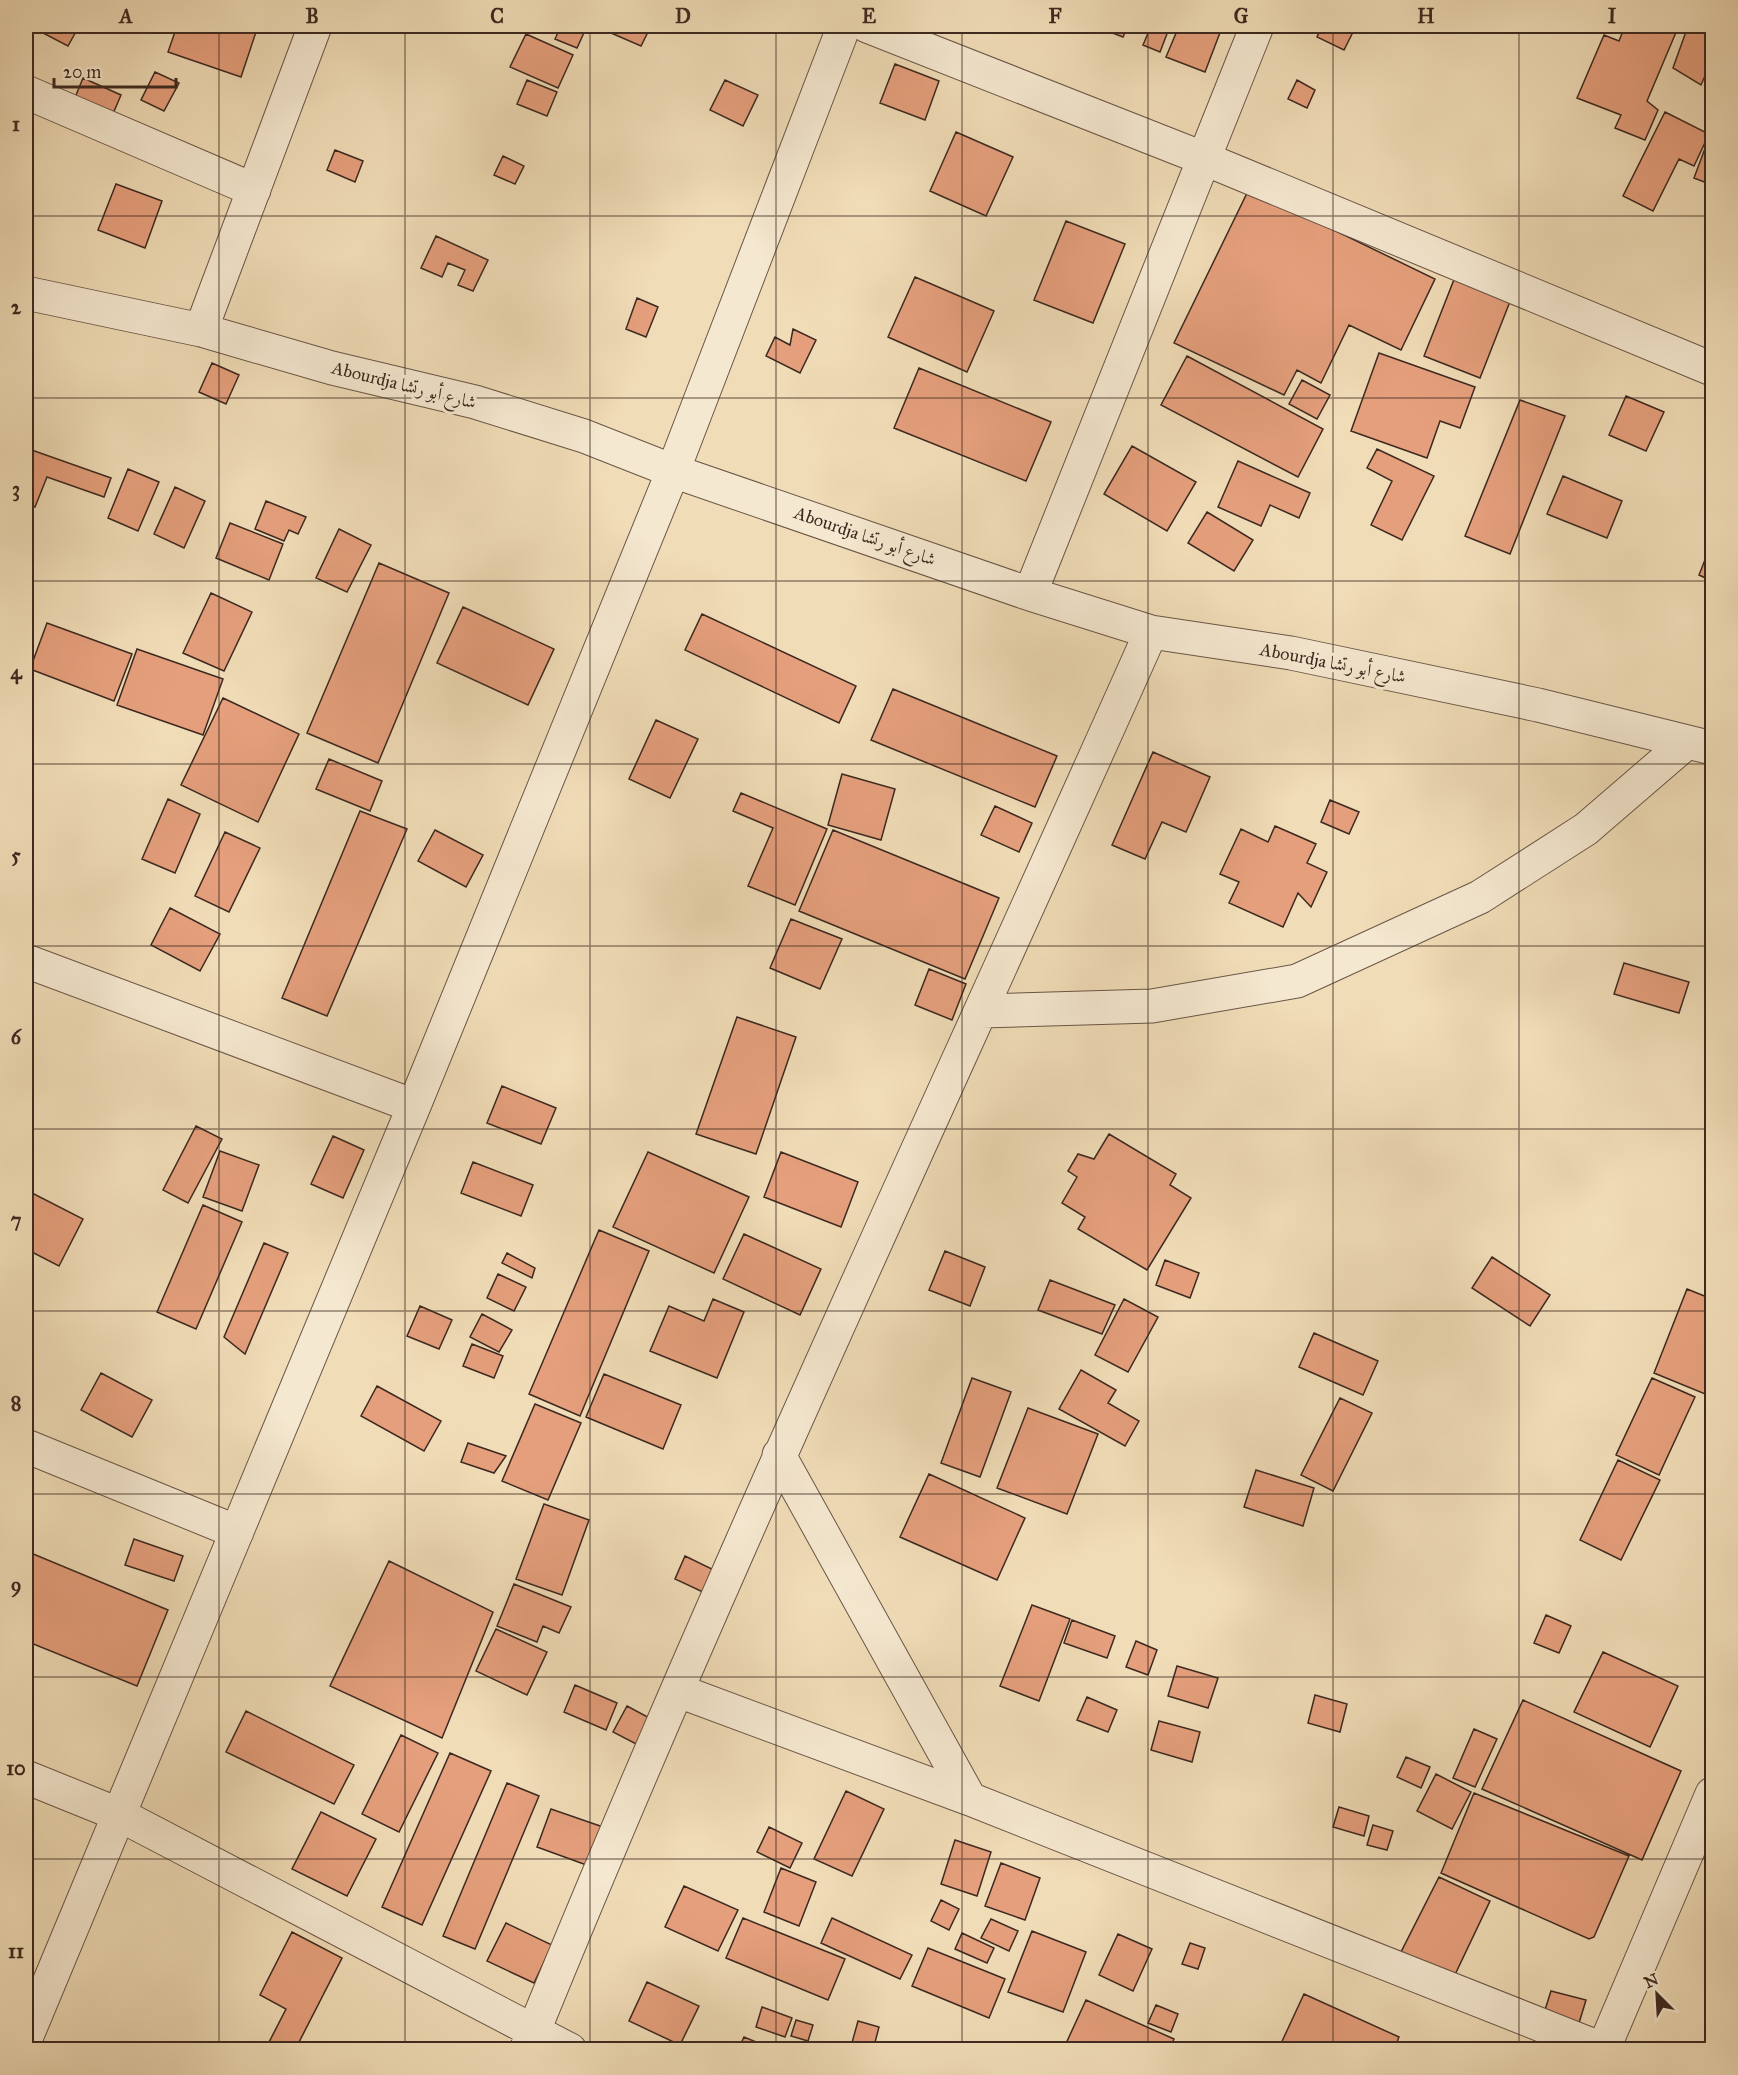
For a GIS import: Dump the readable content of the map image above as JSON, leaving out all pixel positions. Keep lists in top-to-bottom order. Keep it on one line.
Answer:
{"streets":{"street":["Abourdja شارع أبو رتشا"]},"scale_bar":"20 m","north":"top left","grid":{"columns":["A","B","C","D","E","F","G","H","I"],"rows":["1","2","3","4","5","6","7","8","9","10","11"]}}
